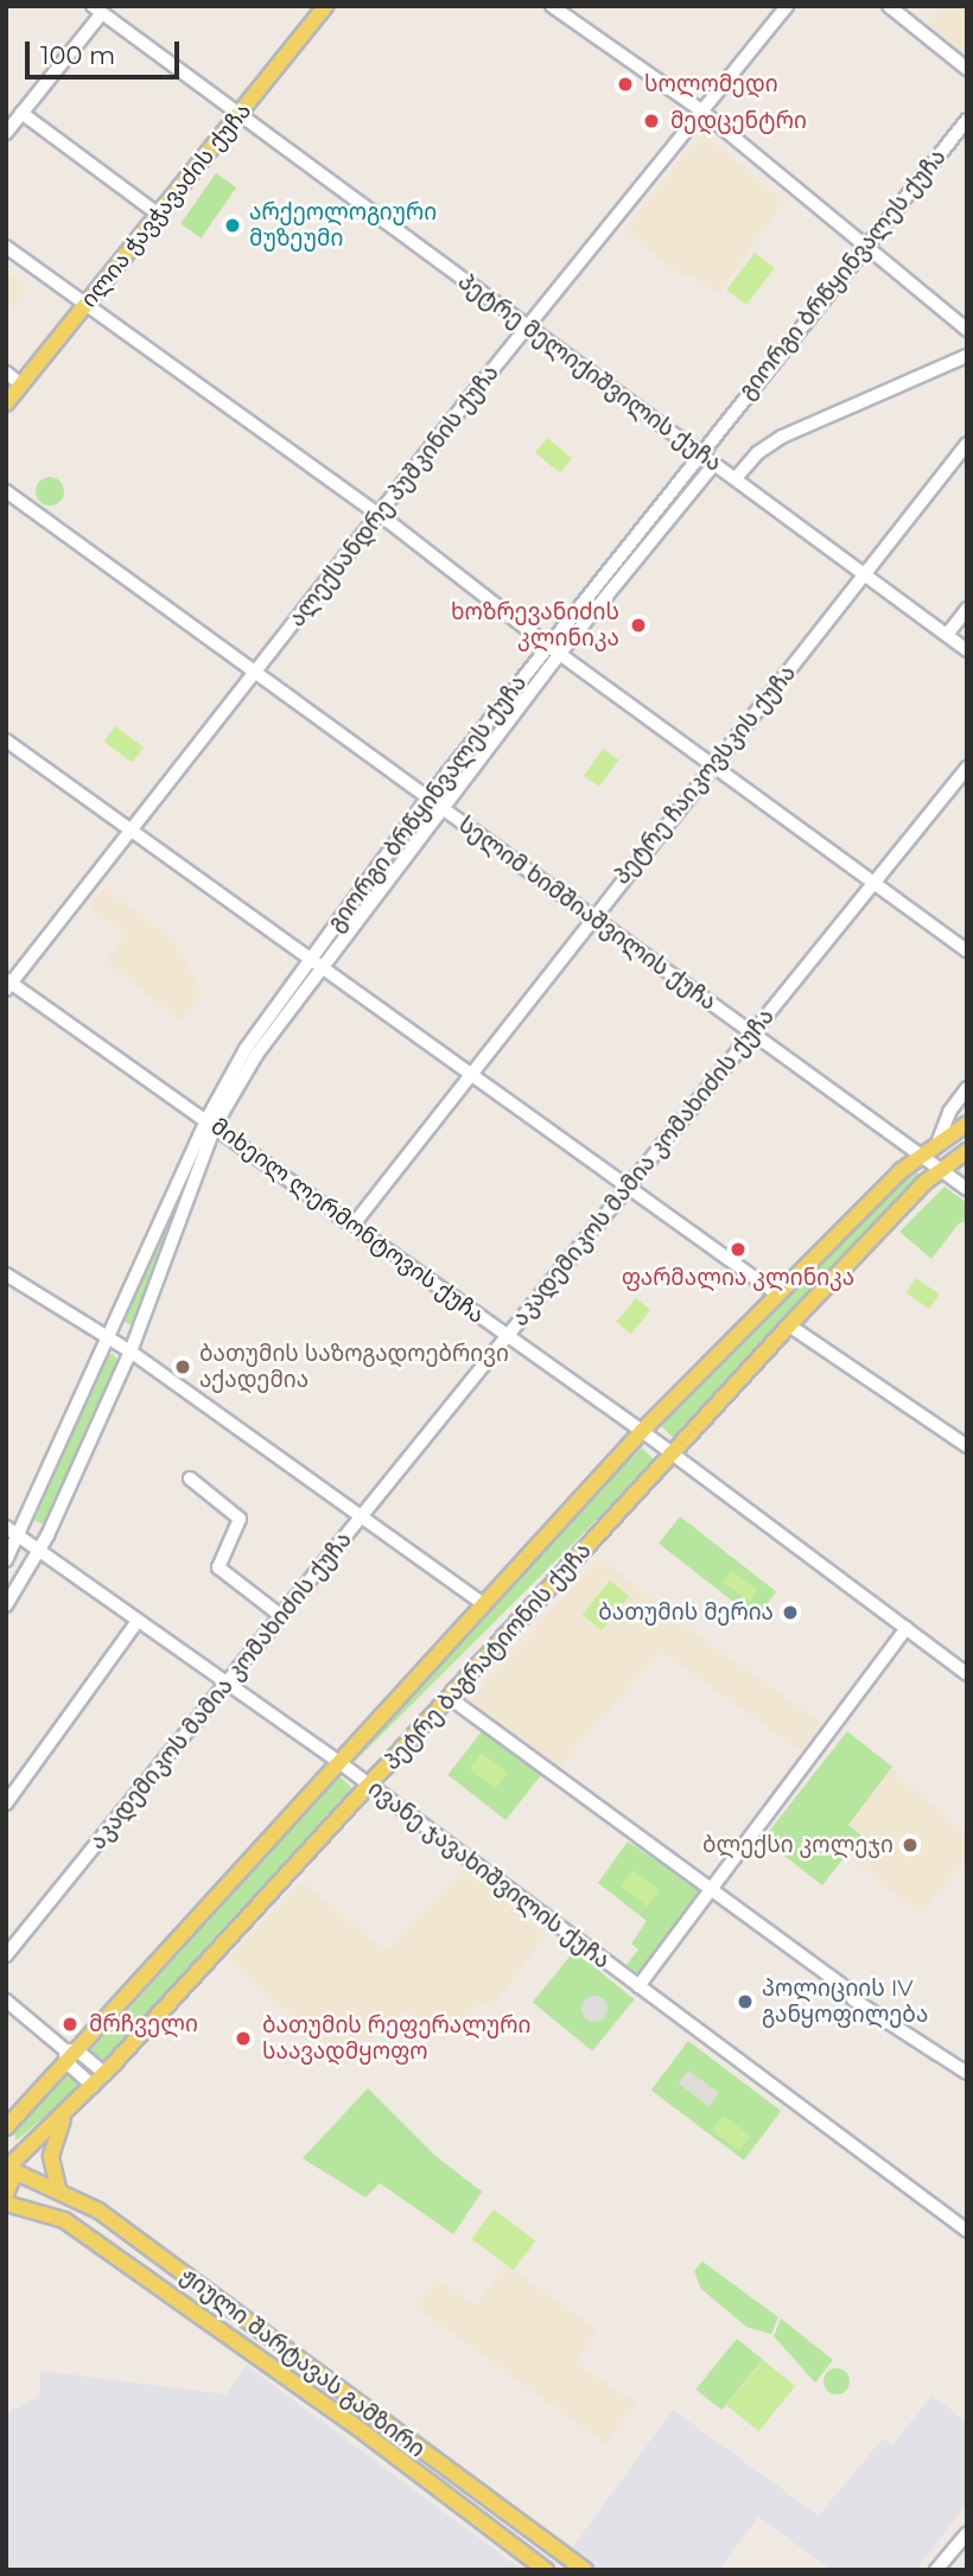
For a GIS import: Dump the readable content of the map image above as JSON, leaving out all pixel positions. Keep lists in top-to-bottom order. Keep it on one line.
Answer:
{"streets":{"main road":["ილია ჭავჭავაძის ქუჩა","პეტრე ბაგრატიონის ქუჩა","ჟიული შარტავას გამზირი"],"street":["გიორგი ბრწყინვალეს ქუჩა","პეტრე მელიქიშვილის ქუჩა","ალექსანდრე პუშკინის ქუჩა","პეტრე ჩაიკოვსკის ქუჩა","სელიმ ხიმშიაშვილის ქუჩა","აკადემიკოს მამია კომახიძის ქუჩა","მიხეილ ლერმონტოვის ქუჩა","ივანე ჯავახიშვილის ქუჩა"]},"crossings":[["ილია ჭავჭავაძის ქუჩა","პეტრე მელიქიშვილის ქუჩა"],["გიორგი ბრწყინვალეს ქუჩა","პეტრე მელიქიშვილის ქუჩა"],["გიორგი ბრწყინვალეს ქუჩა","სელიმ ხიმშიაშვილის ქუჩა"],["გიორგი ბრწყინვალეს ქუჩა","მიხეილ ლერმონტოვის ქუჩა"],["გიორგი ბრწყინვალეს ქუჩა","ივანე ჯავახიშვილის ქუჩა"],["პეტრე მელიქიშვილის ქუჩა","ალექსანდრე პუშკინის ქუჩა"],["პეტრე მელიქიშვილის ქუჩა","პეტრე ჩაიკოვსკის ქუჩა"],["ალექსანდრე პუშკინის ქუჩა","სელიმ ხიმშიაშვილის ქუჩა"],["ალექსანდრე პუშკინის ქუჩა","მიხეილ ლერმონტოვის ქუჩა"],["პეტრე ჩაიკოვსკის ქუჩა","სელიმ ხიმშიაშვილის ქუჩა"],["პეტრე ჩაიკოვსკის ქუჩა","მიხეილ ლერმონტოვის ქუჩა"],["სელიმ ხიმშიაშვილის ქუჩა","აკადემიკოს მამია კომახიძის ქუჩა"],["სელიმ ხიმშიაშვილის ქუჩა","პეტრე ბაგრატიონის ქუჩა"],["აკადემიკოს მამია კომახიძის ქუჩა","მიხეილ ლერმონტოვის ქუჩა"],["აკადემიკოს მამია კომახიძის ქუჩა","ივანე ჯავახიშვილის ქუჩა"],["მიხეილ ლერმონტოვის ქუჩა","პეტრე ბაგრატიონის ქუჩა"],["პეტრე ბაგრატიონის ქუჩა","ივანე ჯავახიშვილის ქუჩა"],["პეტრე ბაგრატიონის ქუჩა","ჟიული შარტავას გამზირი"]],"places":["სოლომედი","მედცენტრი","არქეოლოგიური მუზეუმი","ხოზრევანიძის კლინიკა","ფარმალია კლინიკა","ბათუმის საზოგადოებრივი აქადემია","ბათუმის მერია","ბლექსი კოლეჯი","პოლიციის IV განყოფილება","მრჩველი","ბათუმის რეფერალური საავადმყოფო"],"scale_bar":"100 m"}
